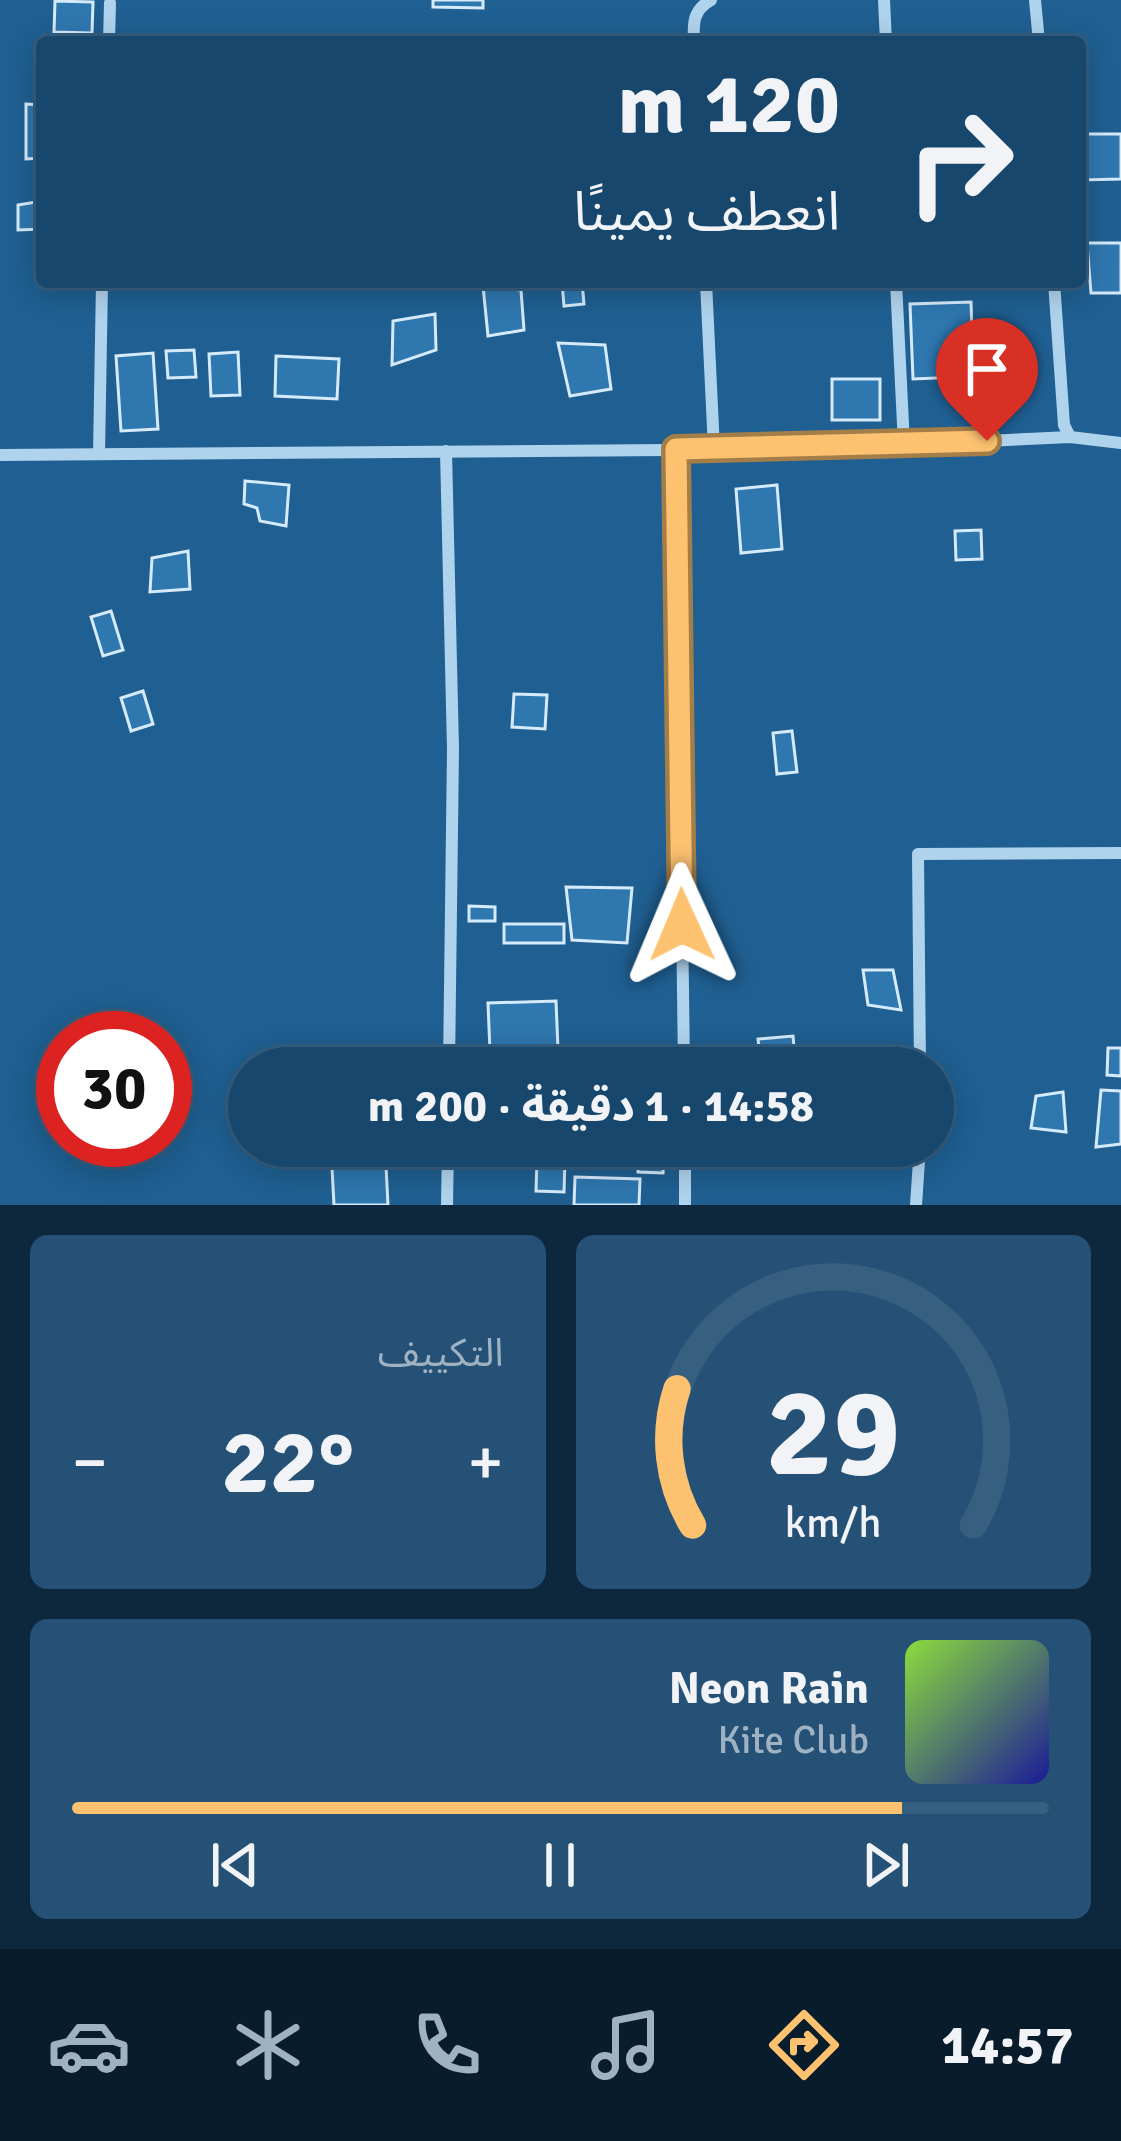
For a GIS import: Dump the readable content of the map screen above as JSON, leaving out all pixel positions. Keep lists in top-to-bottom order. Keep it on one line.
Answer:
{"page":{"turn":["120 m","انعطف يمينًا"],"limit":"30","trip":"14:58 · 1 دقيقة · 200 m","tile":"التكييف","heat":["−","22°","+"],"song":["Neon Rain","Kite Club"],"tabs":"14:57","gauge":["29","km/h"]}}
